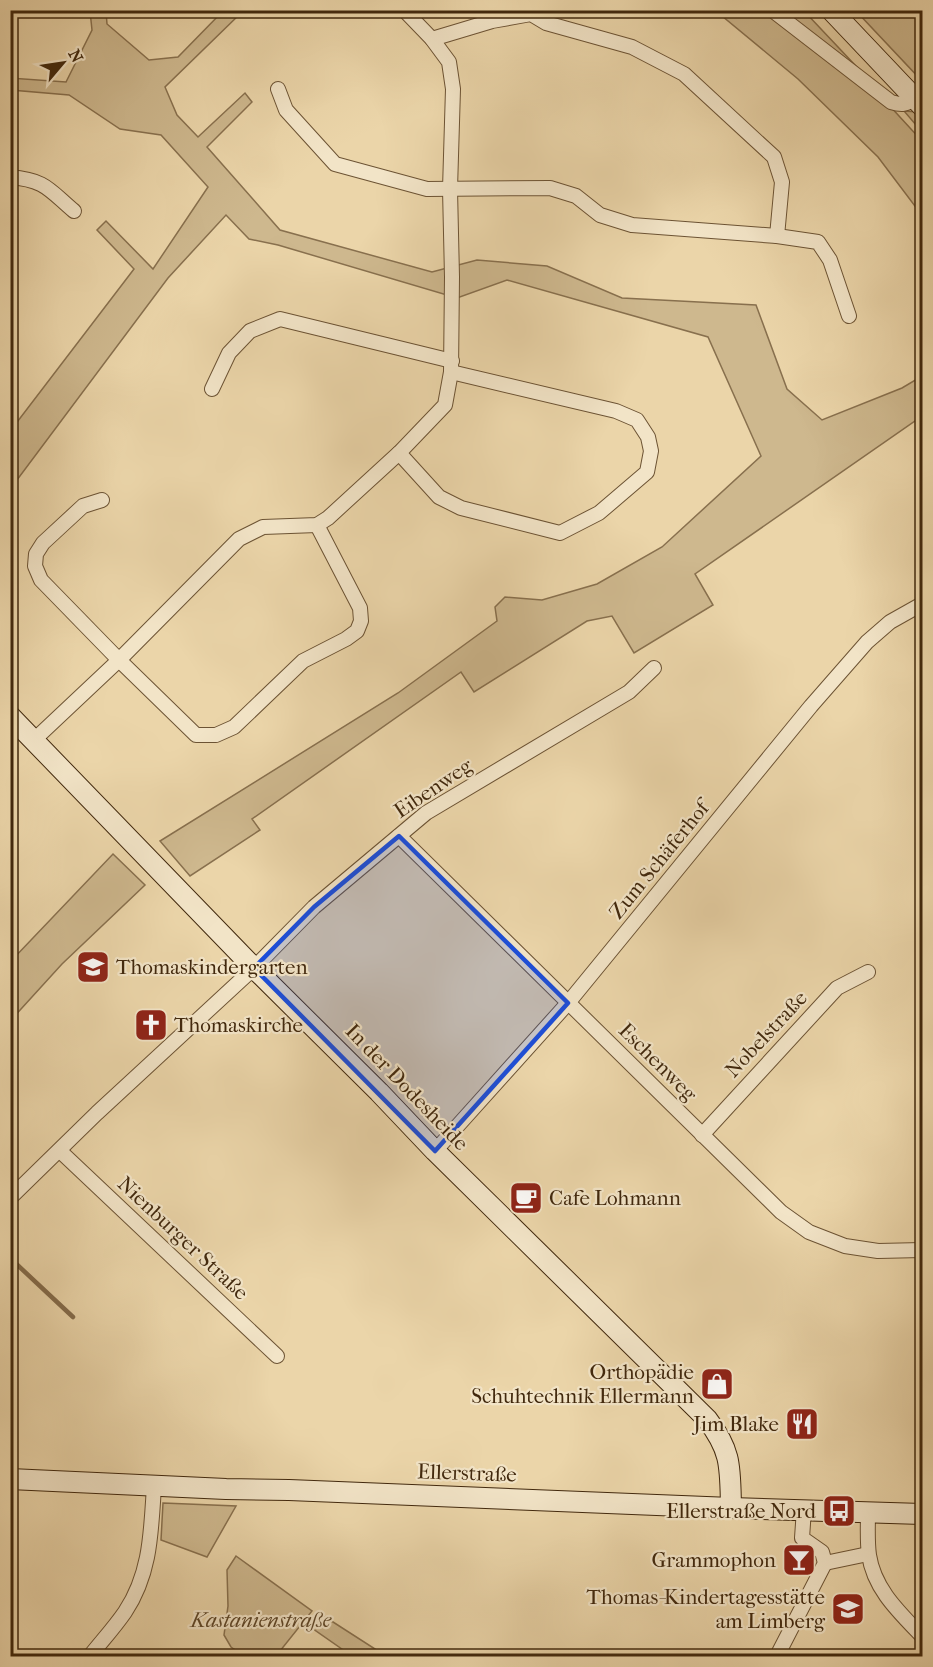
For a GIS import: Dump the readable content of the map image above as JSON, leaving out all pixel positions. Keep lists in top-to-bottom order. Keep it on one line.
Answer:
{"streets":{"street":["Eibenweg","Zum Schäferhof","Nobelstraße","Eschenweg","In der Dodesheide","Nienburger Straße","Ellerstraße"]},"crossings":[["Eibenweg","Eschenweg"],["Eibenweg","In der Dodesheide"],["Eibenweg","Nienburger Straße"],["Zum Schäferhof","Eschenweg"],["Zum Schäferhof","In der Dodesheide"],["Nobelstraße","Eschenweg"],["In der Dodesheide","Ellerstraße"]],"parks":["Kastanienstraße"],"places":{"school or university":["Thomaskindergarten","Thomas-Kindertagesstätte am Limberg"],"church":["Thomaskirche"],"cafe":["Cafe Lohmann"],"shop":["Orthopädie Schuhtechnik Ellermann"],"restaurant":["Jim Blake"],"bus stop":["Ellerstraße Nord"],"bar":["Grammophon"]},"north":"top right"}
